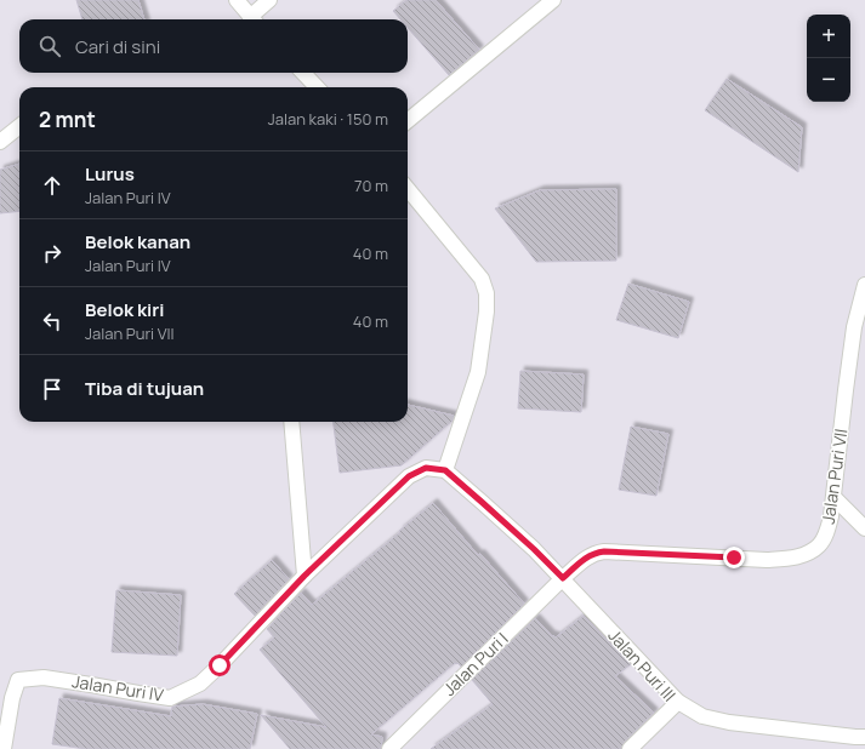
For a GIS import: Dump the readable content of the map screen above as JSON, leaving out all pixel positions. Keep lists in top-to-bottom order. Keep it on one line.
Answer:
{"streets":{"street":["Jalan Puri VII","Jalan Puri I","Jalan Puri III","Jalan Puri IV"]},"crossings":[["Jalan Puri VII","Jalan Puri I"],["Jalan Puri VII","Jalan Puri III"],["Jalan Puri I","Jalan Puri III"]],"page":{"map_buttons":["+","−"],"search":"Cari di sini","heading":["2 mnt","Jalan kaki · 150 m"],"list":[["Lurus","Jalan Puri IV","70 m"],["Belok kanan","Jalan Puri IV","40 m"],["Belok kiri","Jalan Puri VII","40 m"],"Tiba di tujuan"]}}
